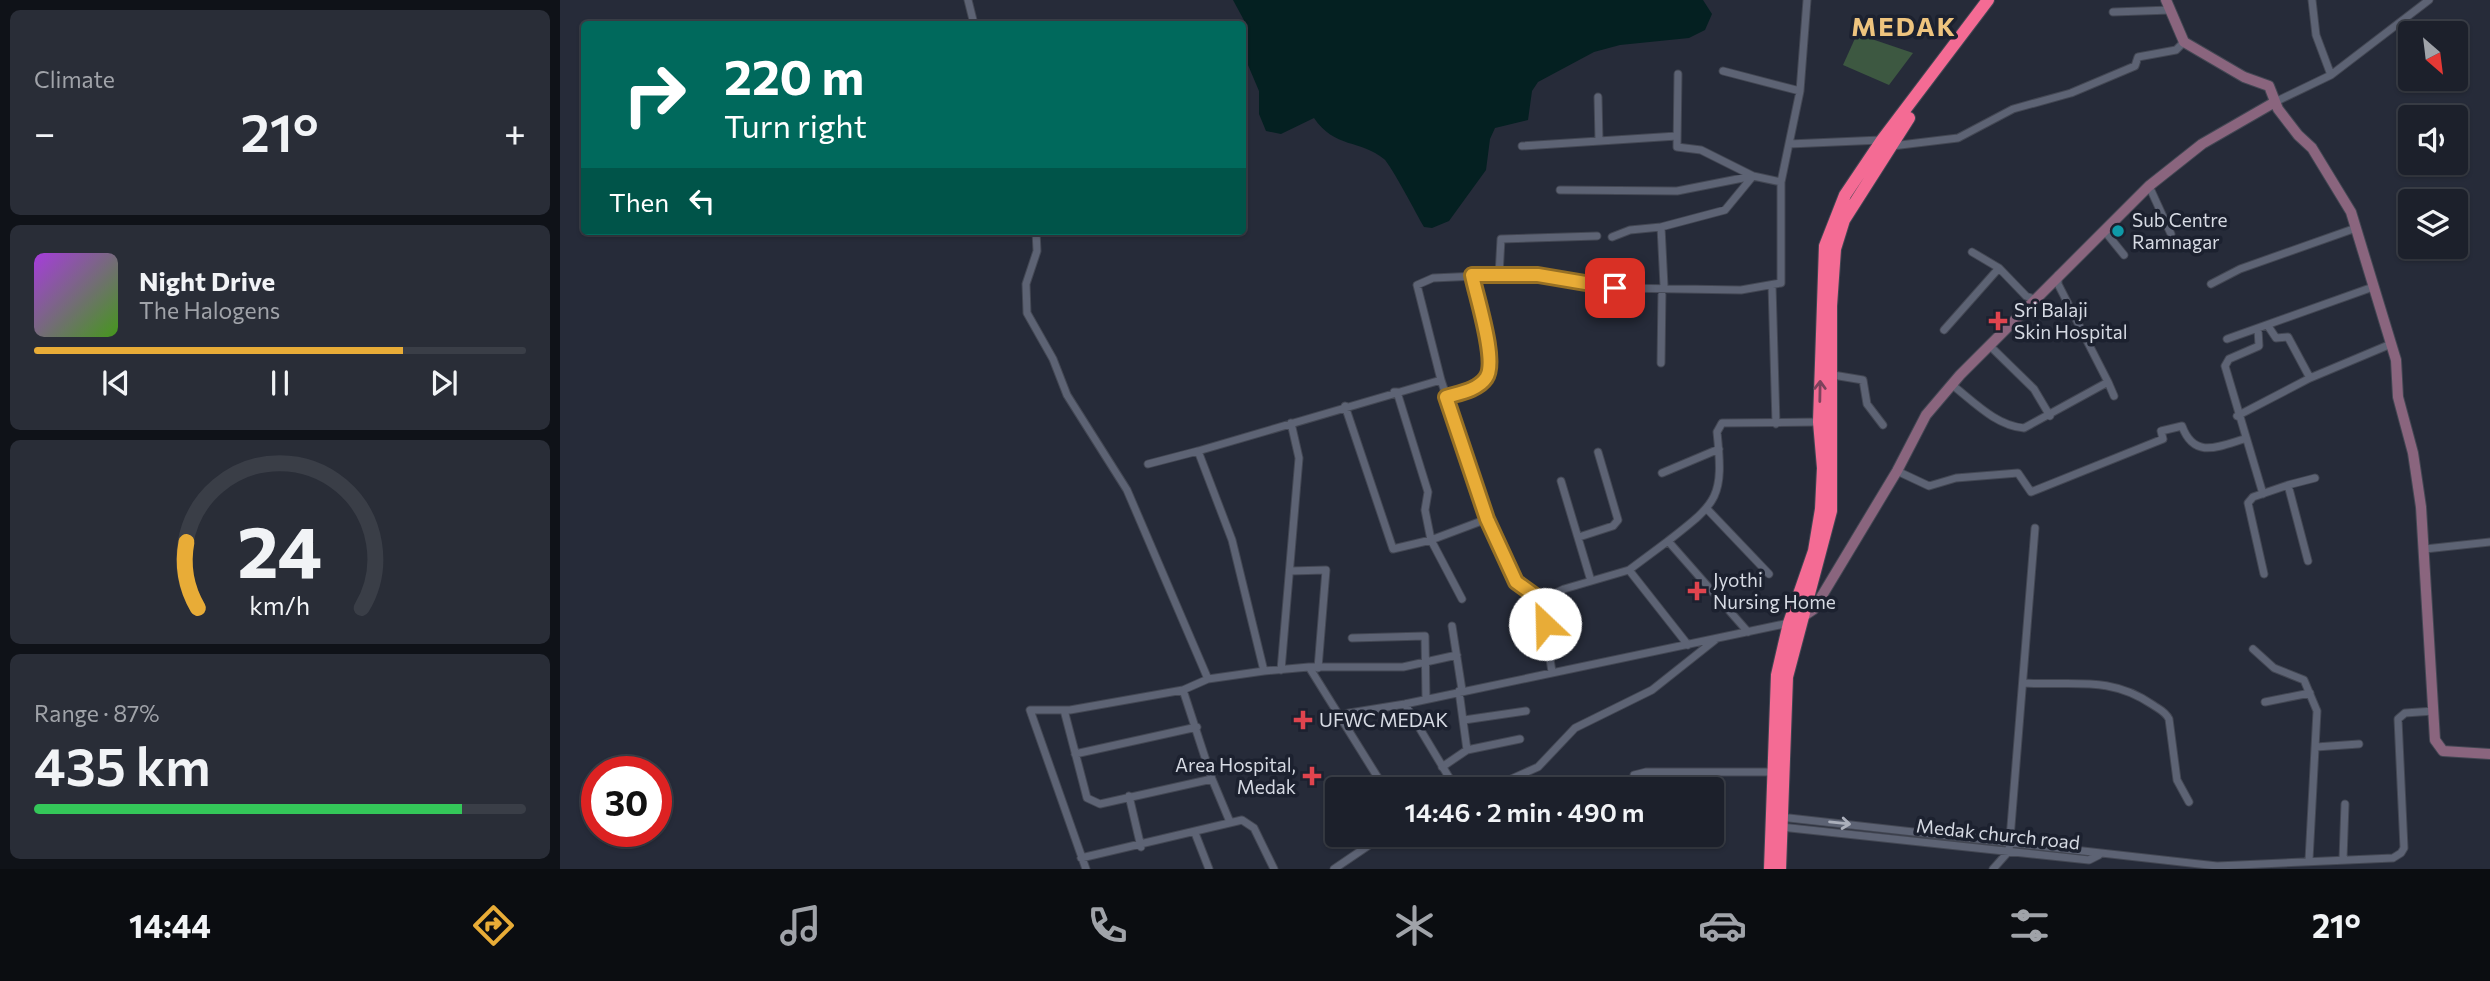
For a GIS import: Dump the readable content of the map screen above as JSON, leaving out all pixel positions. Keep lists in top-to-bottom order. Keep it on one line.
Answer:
{"streets":{"street":["Medak church road"]},"districts":["MEDAK"],"places":{"other":["Sub Centre Ramnagar"],"health":["Sri Balaji Skin Hospital","Jyothi Nursing Home","UFWC MEDAK","Area Hospital, Medak"]},"north":"bottom right","page":{"tile":["Climate",["Range · 87%","435 km"]],"turn":["220 m","Turn right"],"heat":["−","21°","+"],"then":"Then","song":["Night Drive","The Halogens"],"limit":"30","trip":"14:46 · 2 min · 490 m","tabs":["14:44","21°"],"gauge":["24","km/h"]}}
